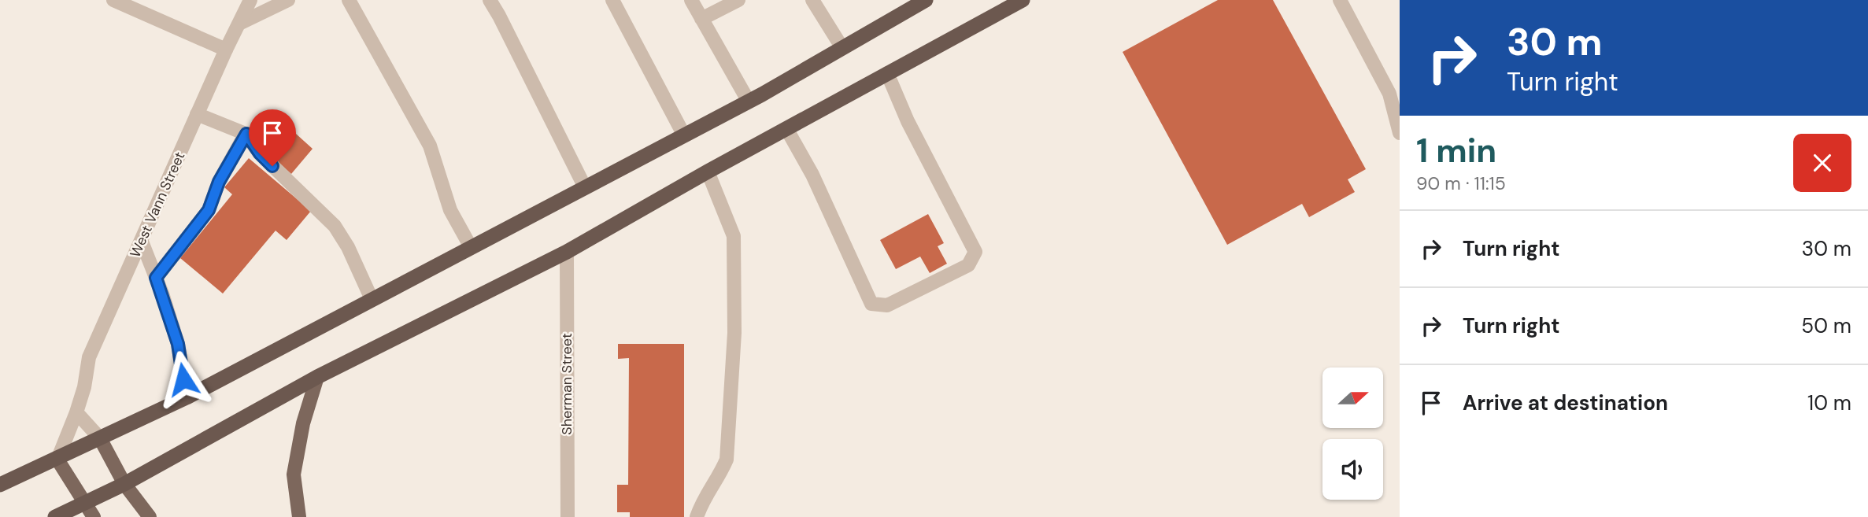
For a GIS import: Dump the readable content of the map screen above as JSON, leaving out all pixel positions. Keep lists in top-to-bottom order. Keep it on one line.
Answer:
{"streets":{"street":["West Vann Street","Sherman Street"]},"north":"right","page":{"turn":["30 m","Turn right"],"heading":["1 min","90 m · 11:15"],"list":[{"name":"Turn right","value":"30 m"},{"name":"Turn right","value":"50 m"},{"name":"Arrive at destination","value":"10 m"}]}}
